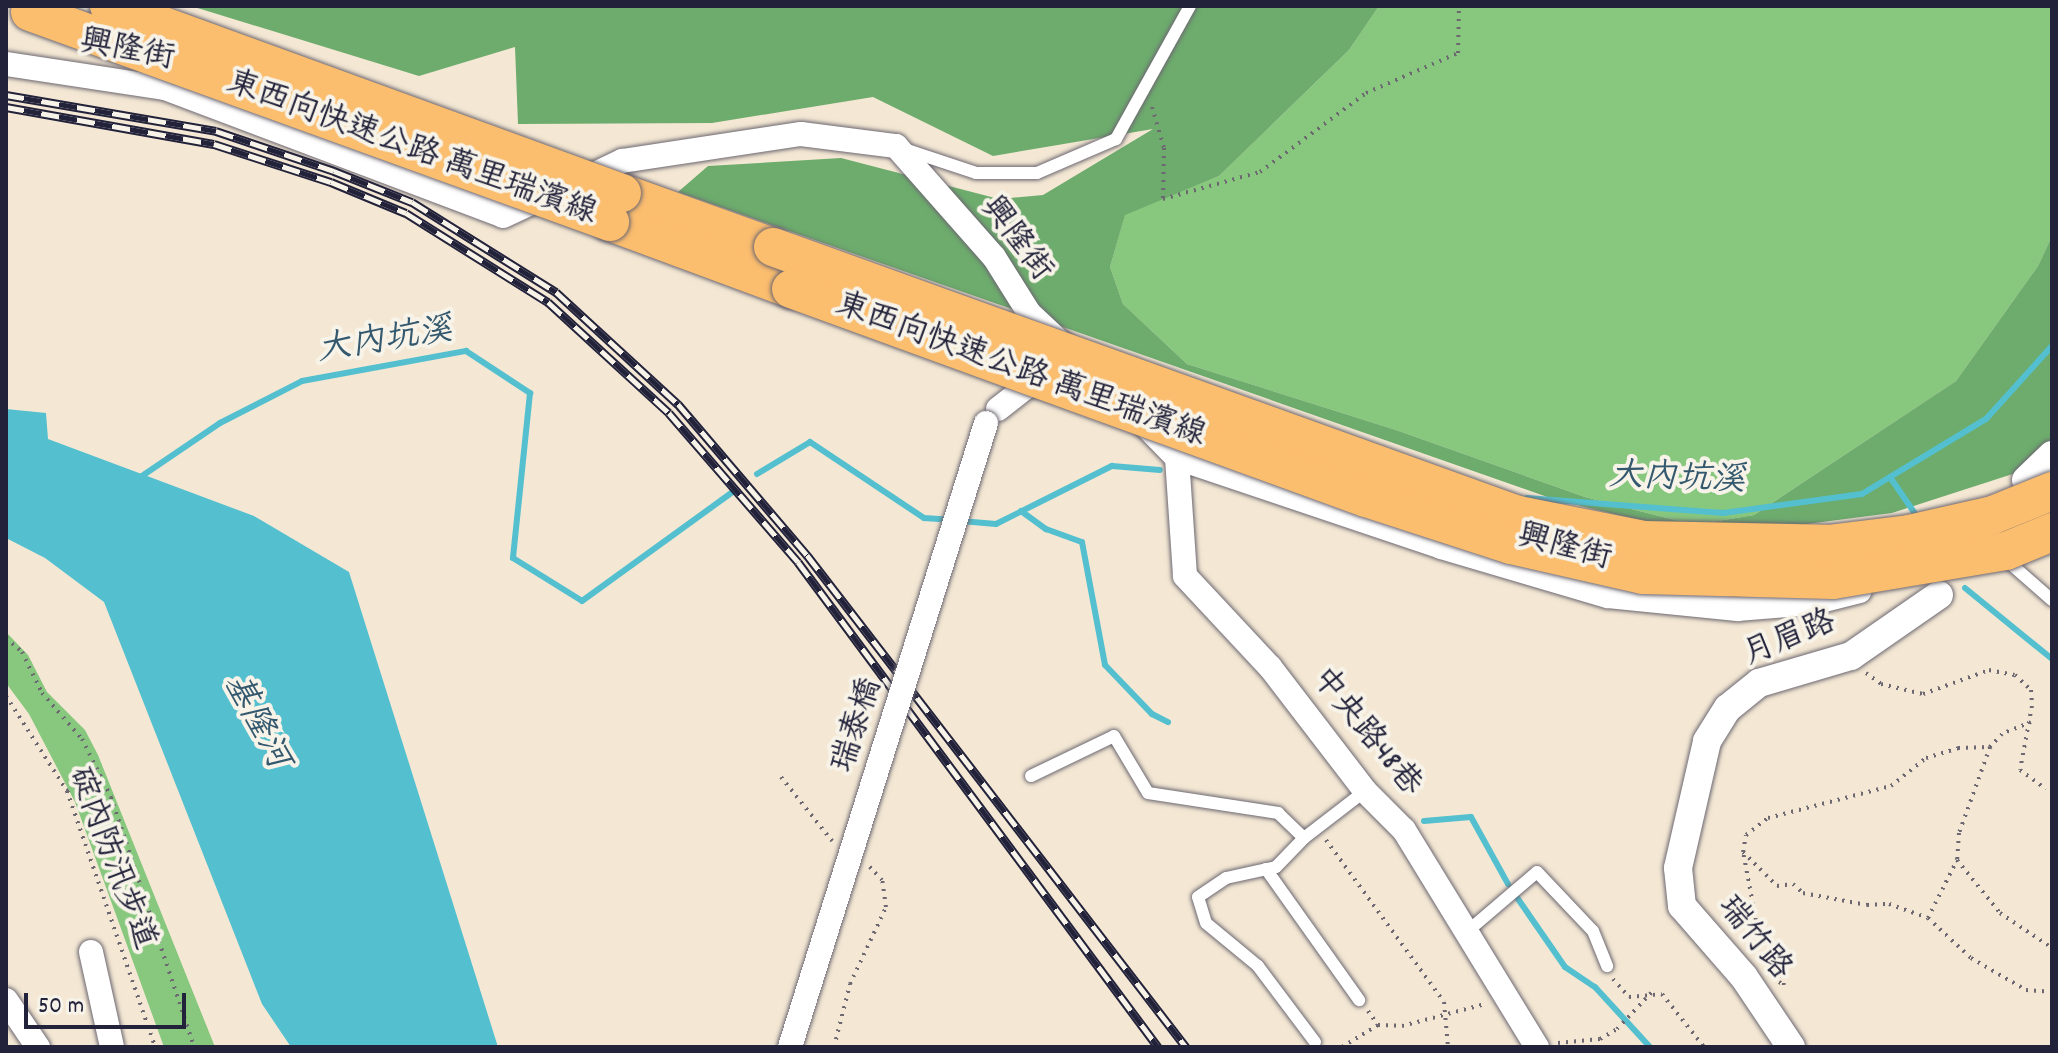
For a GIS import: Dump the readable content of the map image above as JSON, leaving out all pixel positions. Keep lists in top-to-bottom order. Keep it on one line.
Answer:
{"streets":{"highway":["東西向快速公路 萬里瑞濱線"],"street":["興隆街","月眉路","瑞泰橋","中央路48巷","瑞竹路"],"path":["碇內防汛步道"]},"crossings":[["興隆街","月眉路"],["興隆街","瑞泰橋"],["興隆街","中央路48巷"],["月眉路","瑞竹路"]],"water":["大內坑溪","基隆河"],"scale_bar":"50 m"}
